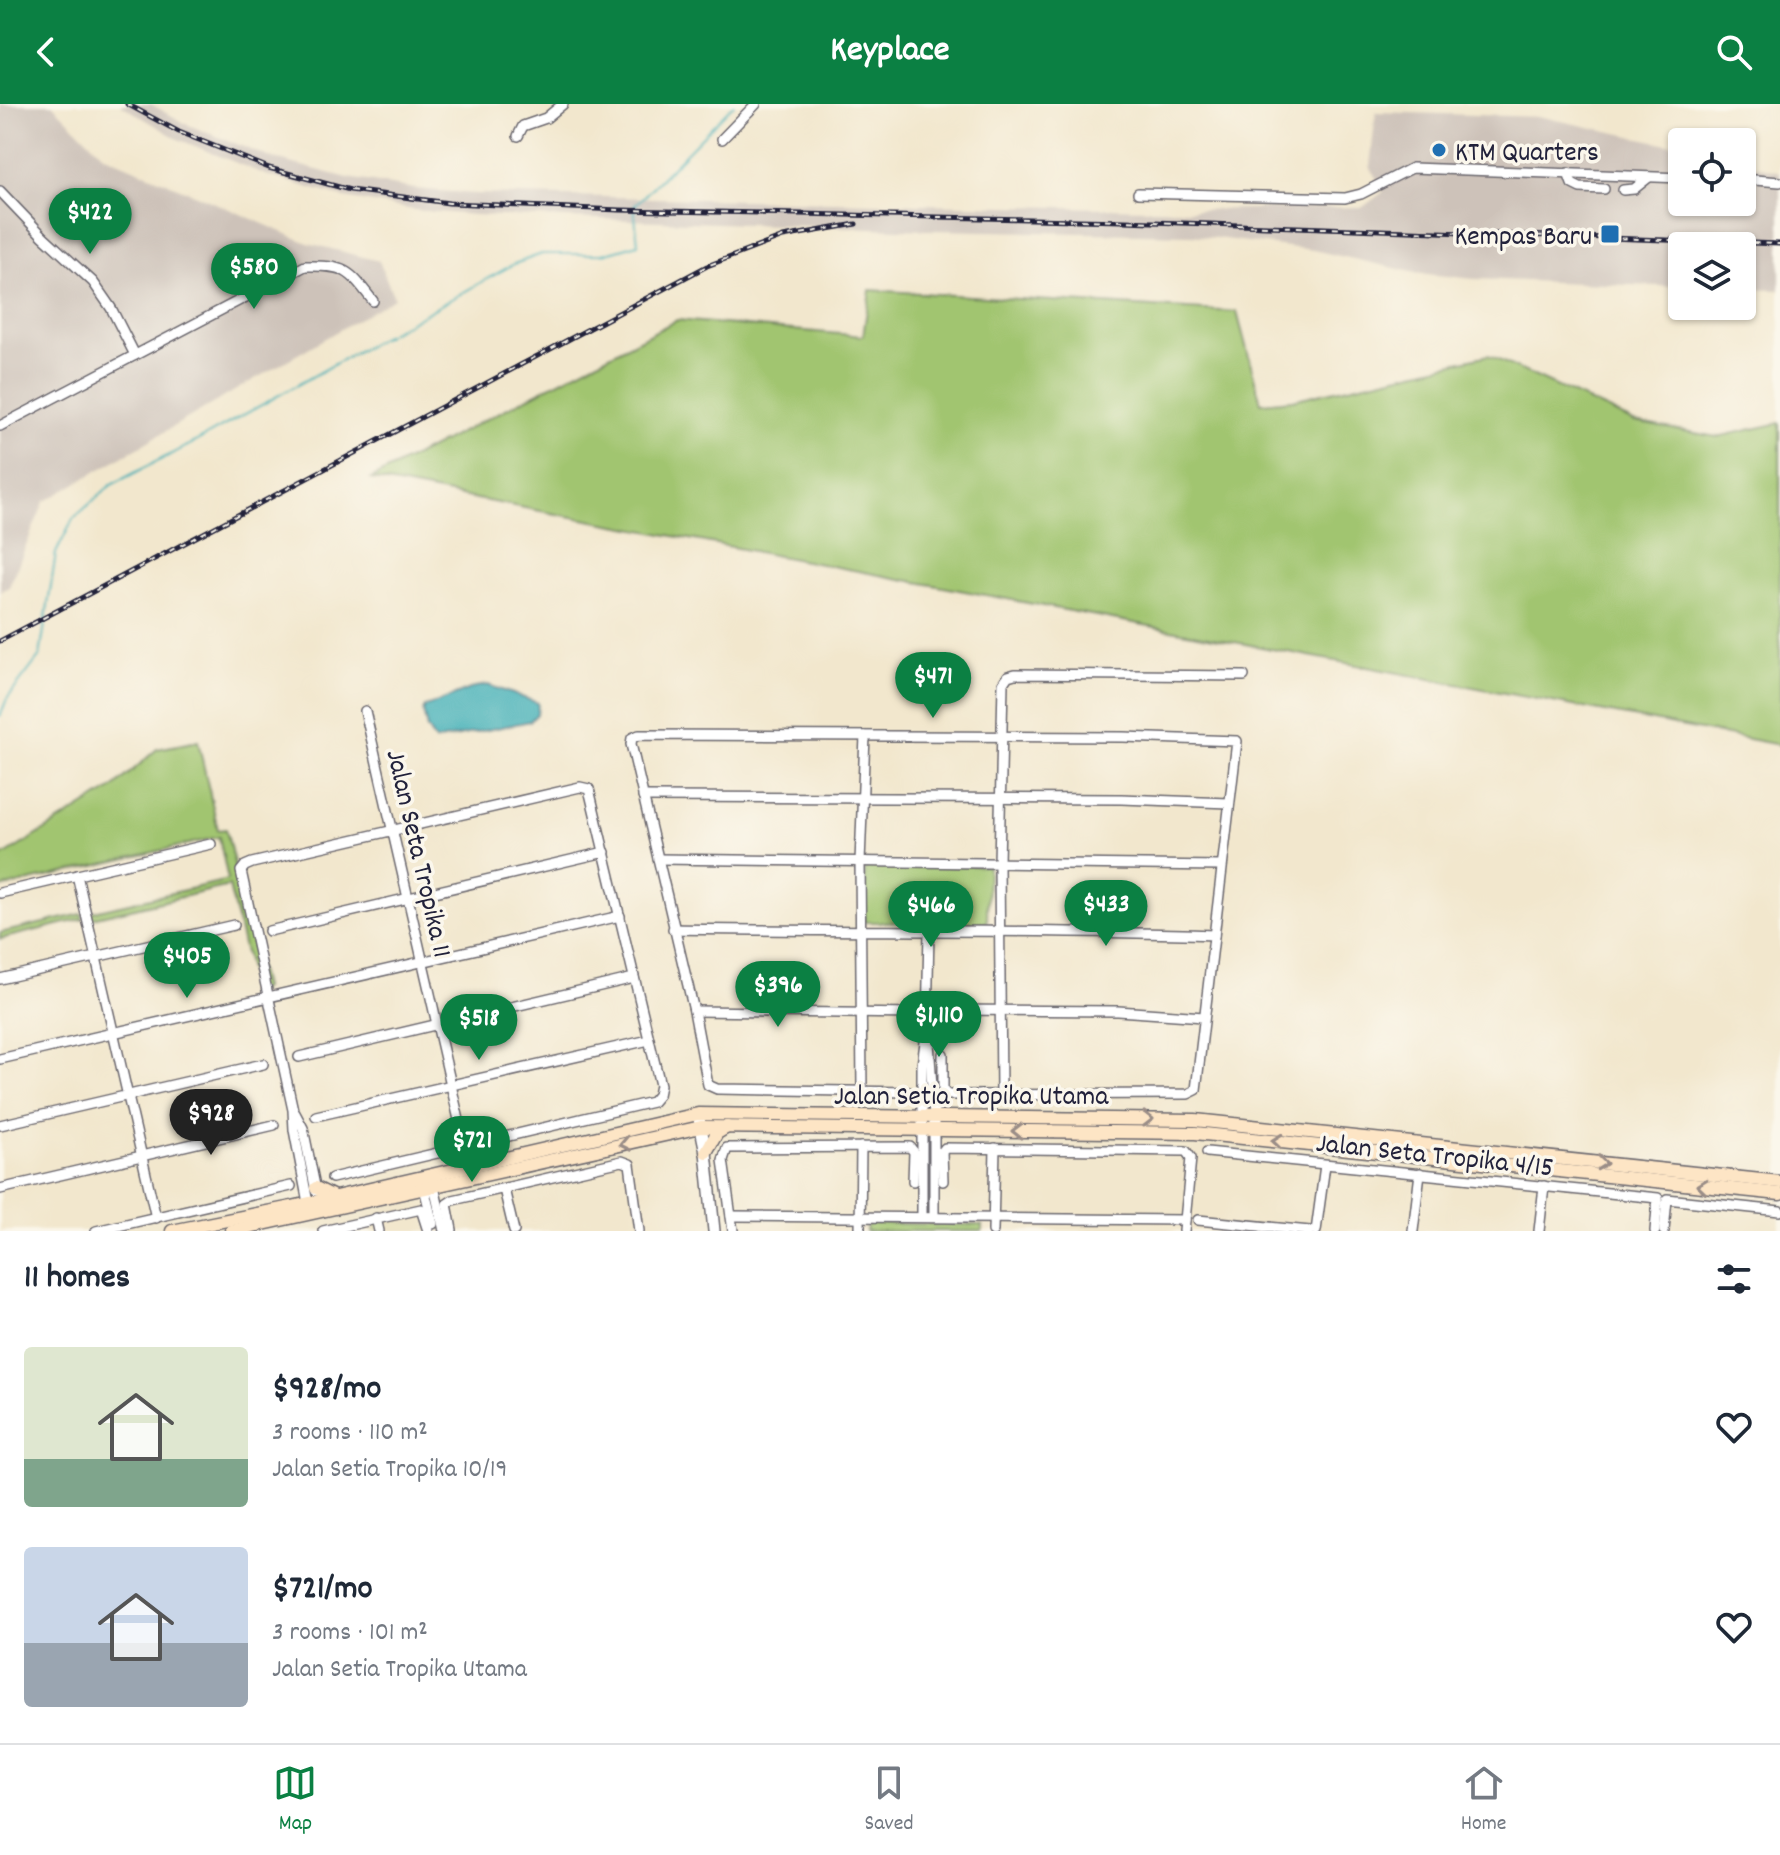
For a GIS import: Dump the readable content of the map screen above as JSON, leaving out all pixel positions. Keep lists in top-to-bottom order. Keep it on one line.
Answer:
{"streets":{"main road":["Jalan Setia Tropika Utama"],"street":["Jalan Seta Tropika 11","Jalan Seta Tropika 4/15"]},"places":{"other":["KTM Quarters"],"transit":["Kempas Baru"]},"page":{"header":"Keyplace","price":["$422","$580","$471","$433","$466","$405","$396","$1,110","$518","$928","$721"],"heading":"11 homes","list":[{"name":"$928/mo","note":"3 rooms · 110 m² · Jalan Setia Tropika 10/19"},{"name":"$721/mo","note":"3 rooms · 101 m² · Jalan Setia Tropika Utama"}],"tabs":["Map","Saved","Home"]}}
